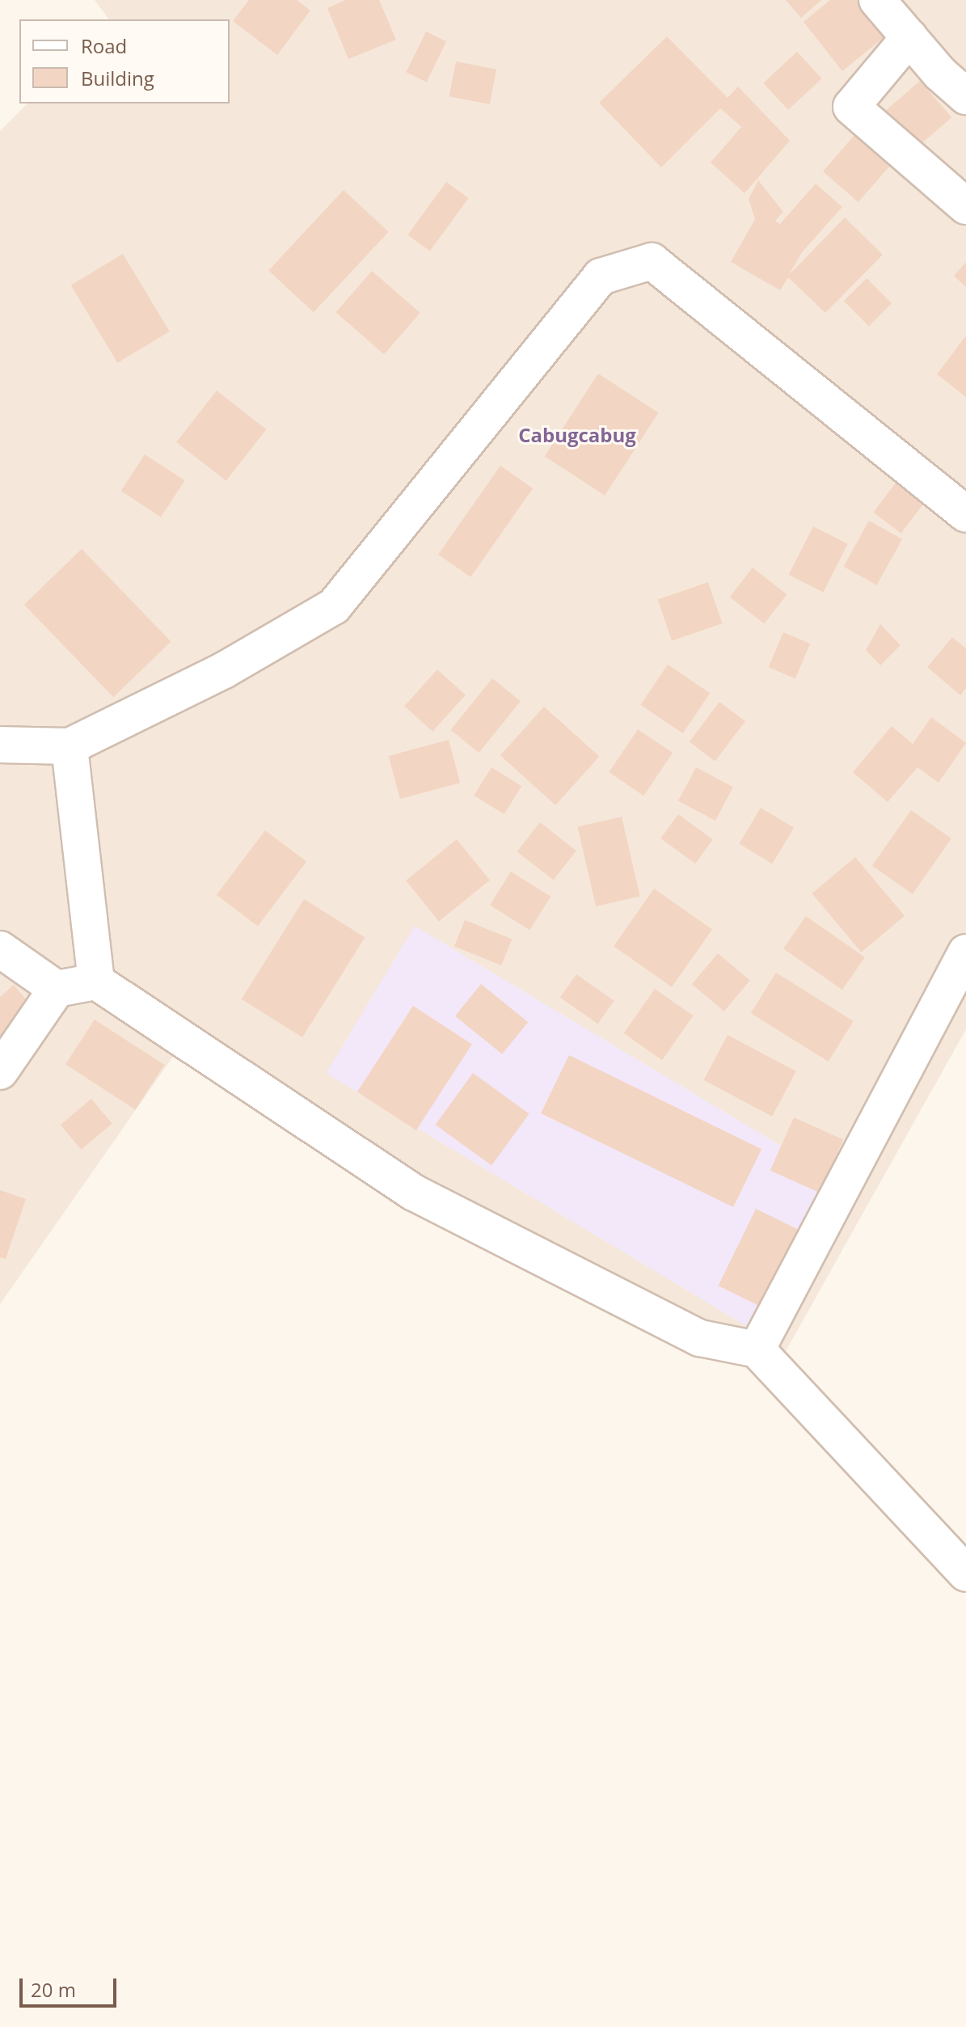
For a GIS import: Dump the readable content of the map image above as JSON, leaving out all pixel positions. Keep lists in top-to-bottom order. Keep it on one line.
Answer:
{"districts":["Cabugcabug"],"legend":["Road","Building"],"scale_bar":"20 m"}
